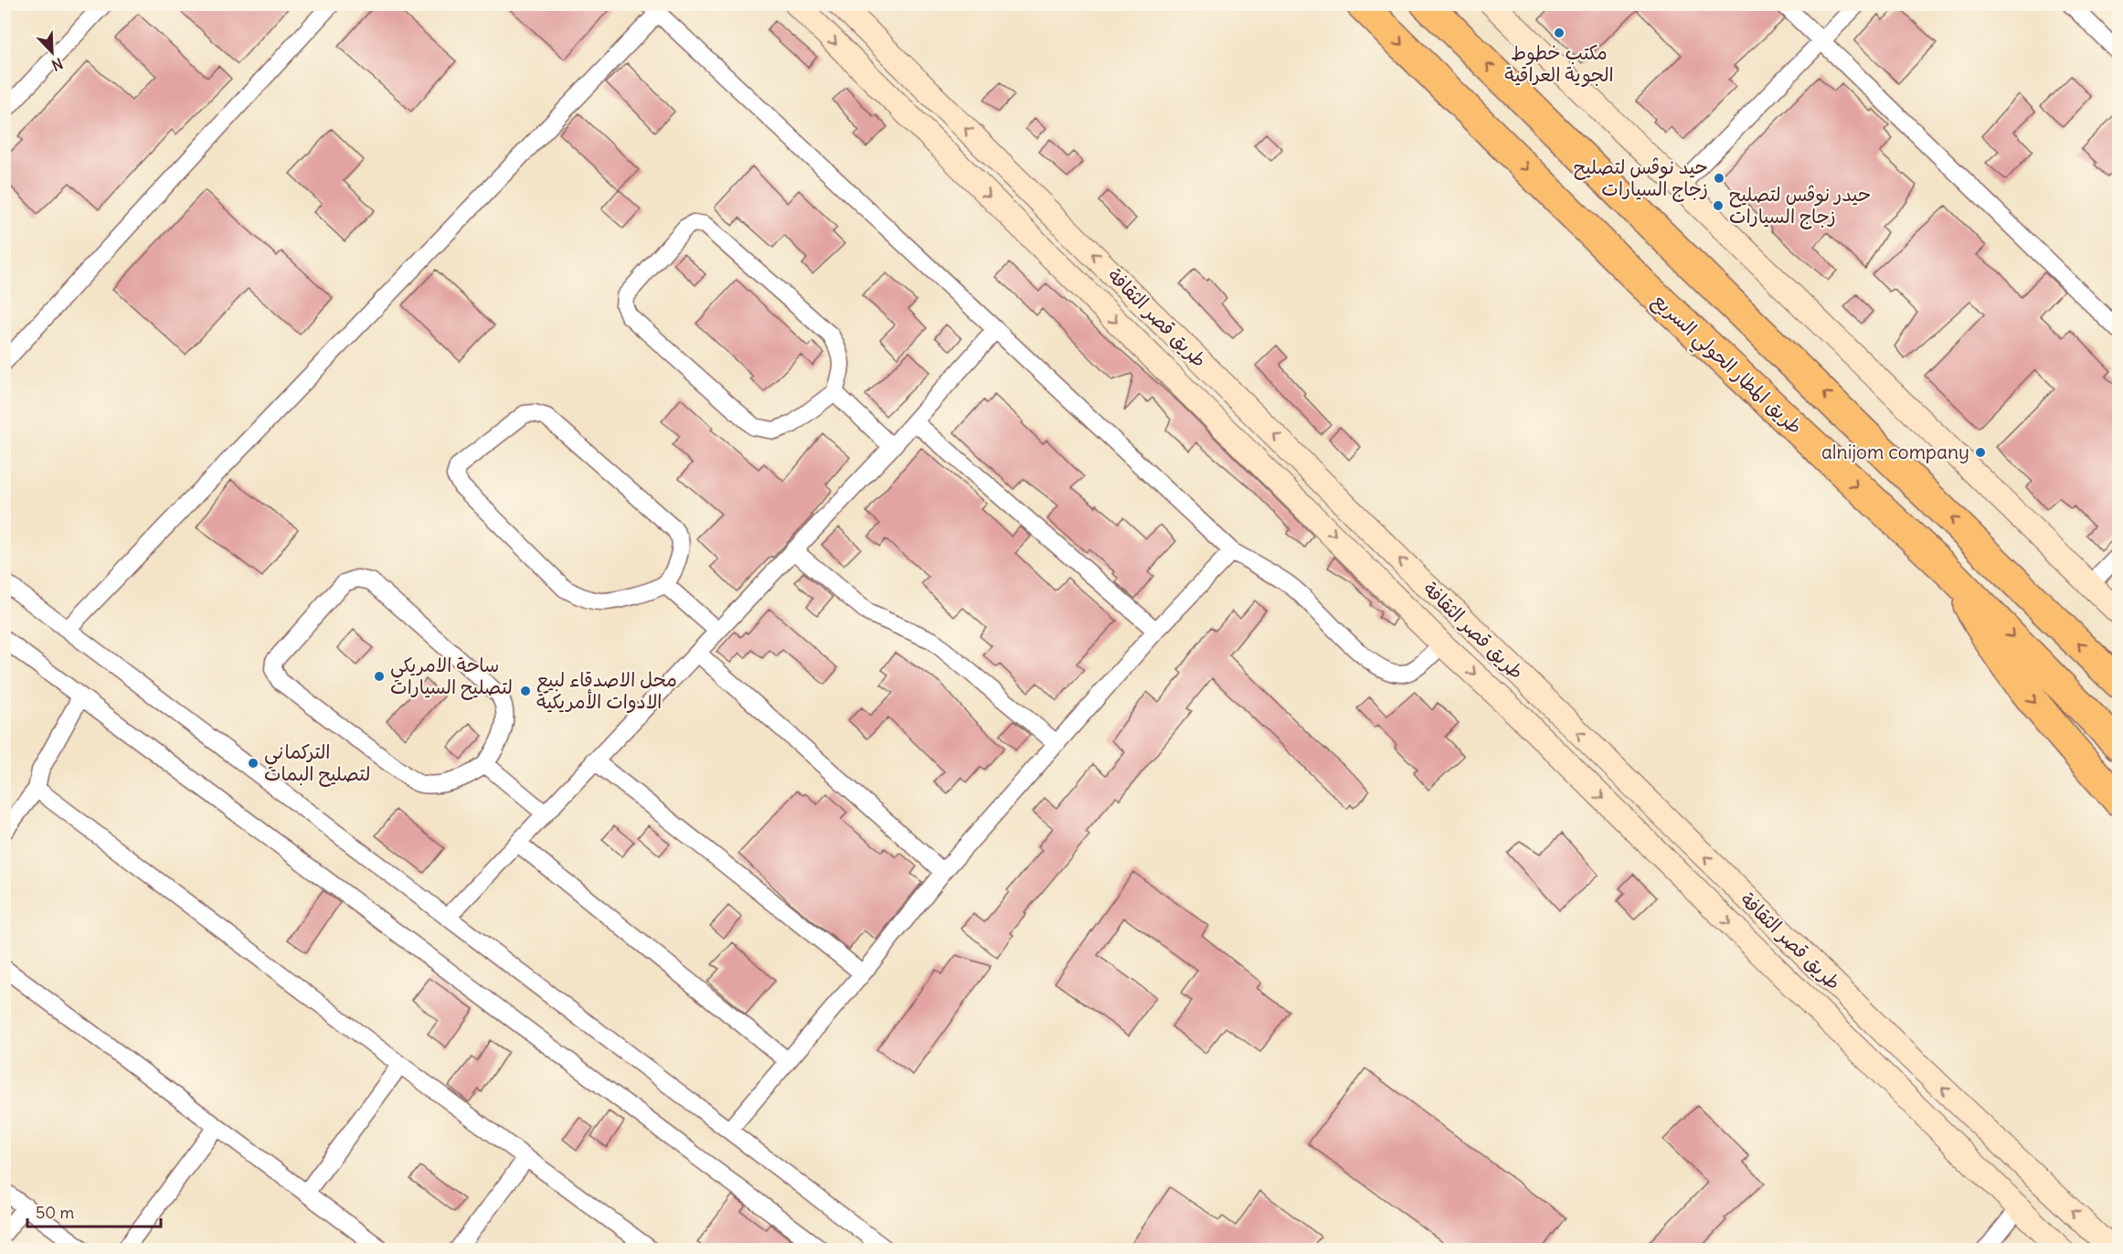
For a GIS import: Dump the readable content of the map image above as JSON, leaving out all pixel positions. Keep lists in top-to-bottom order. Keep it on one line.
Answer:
{"streets":{"highway":["طريق المطار الحولي السريع"],"street":["طريق قصر الثقافة"]},"places":["مكتب خطوط الجوية العراقية","حيد نوڤس لتصليح زجاج السيارات","حيدر نوڤس لتصليح زجاج السيارات","alnijom company","ساحة الامريكي لتصليح السيارات","محل الاصدقاء لبيع الادوات الأمريكية","التركماني لتصليح البمات"],"scale_bar":"50 m","north":"bottom right"}
